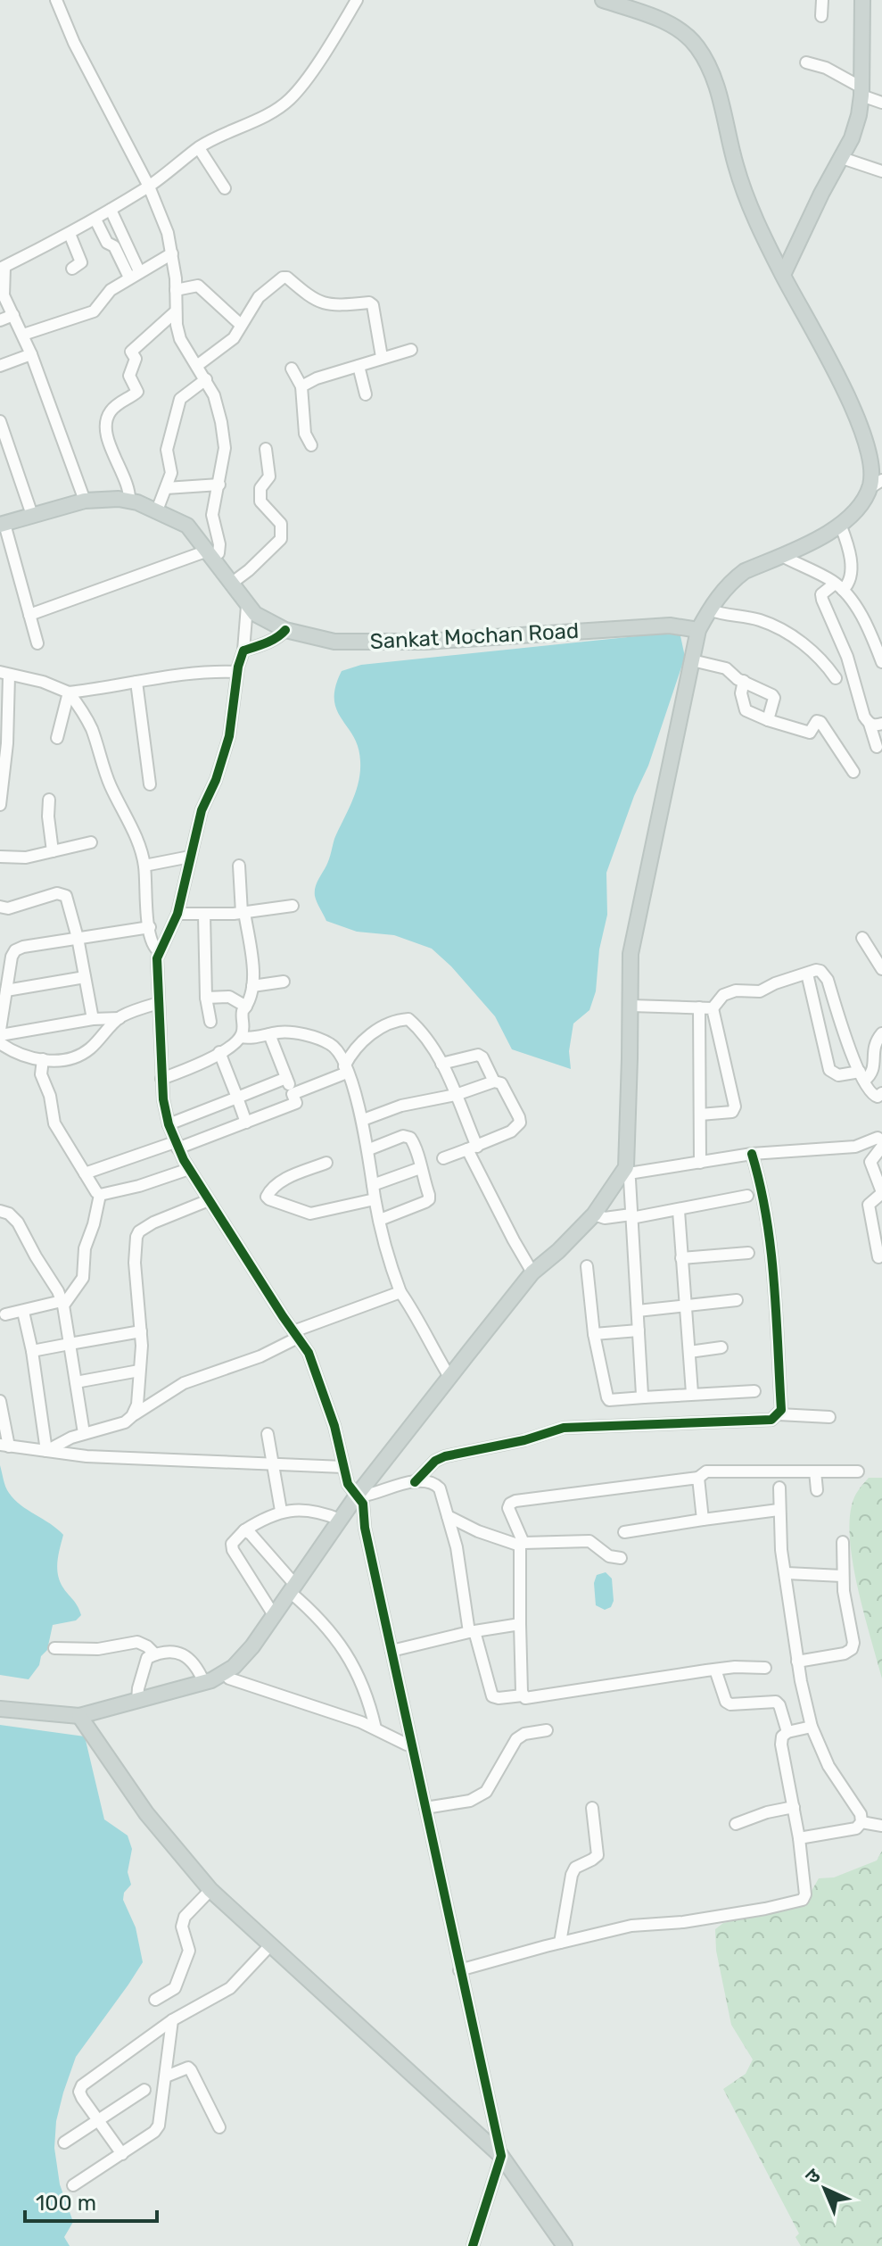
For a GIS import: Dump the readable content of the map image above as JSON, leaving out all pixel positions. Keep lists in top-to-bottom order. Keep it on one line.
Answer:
{"streets":{"main road":["Sankat Mochan Road"]},"scale_bar":"100 m","north":"top left"}
